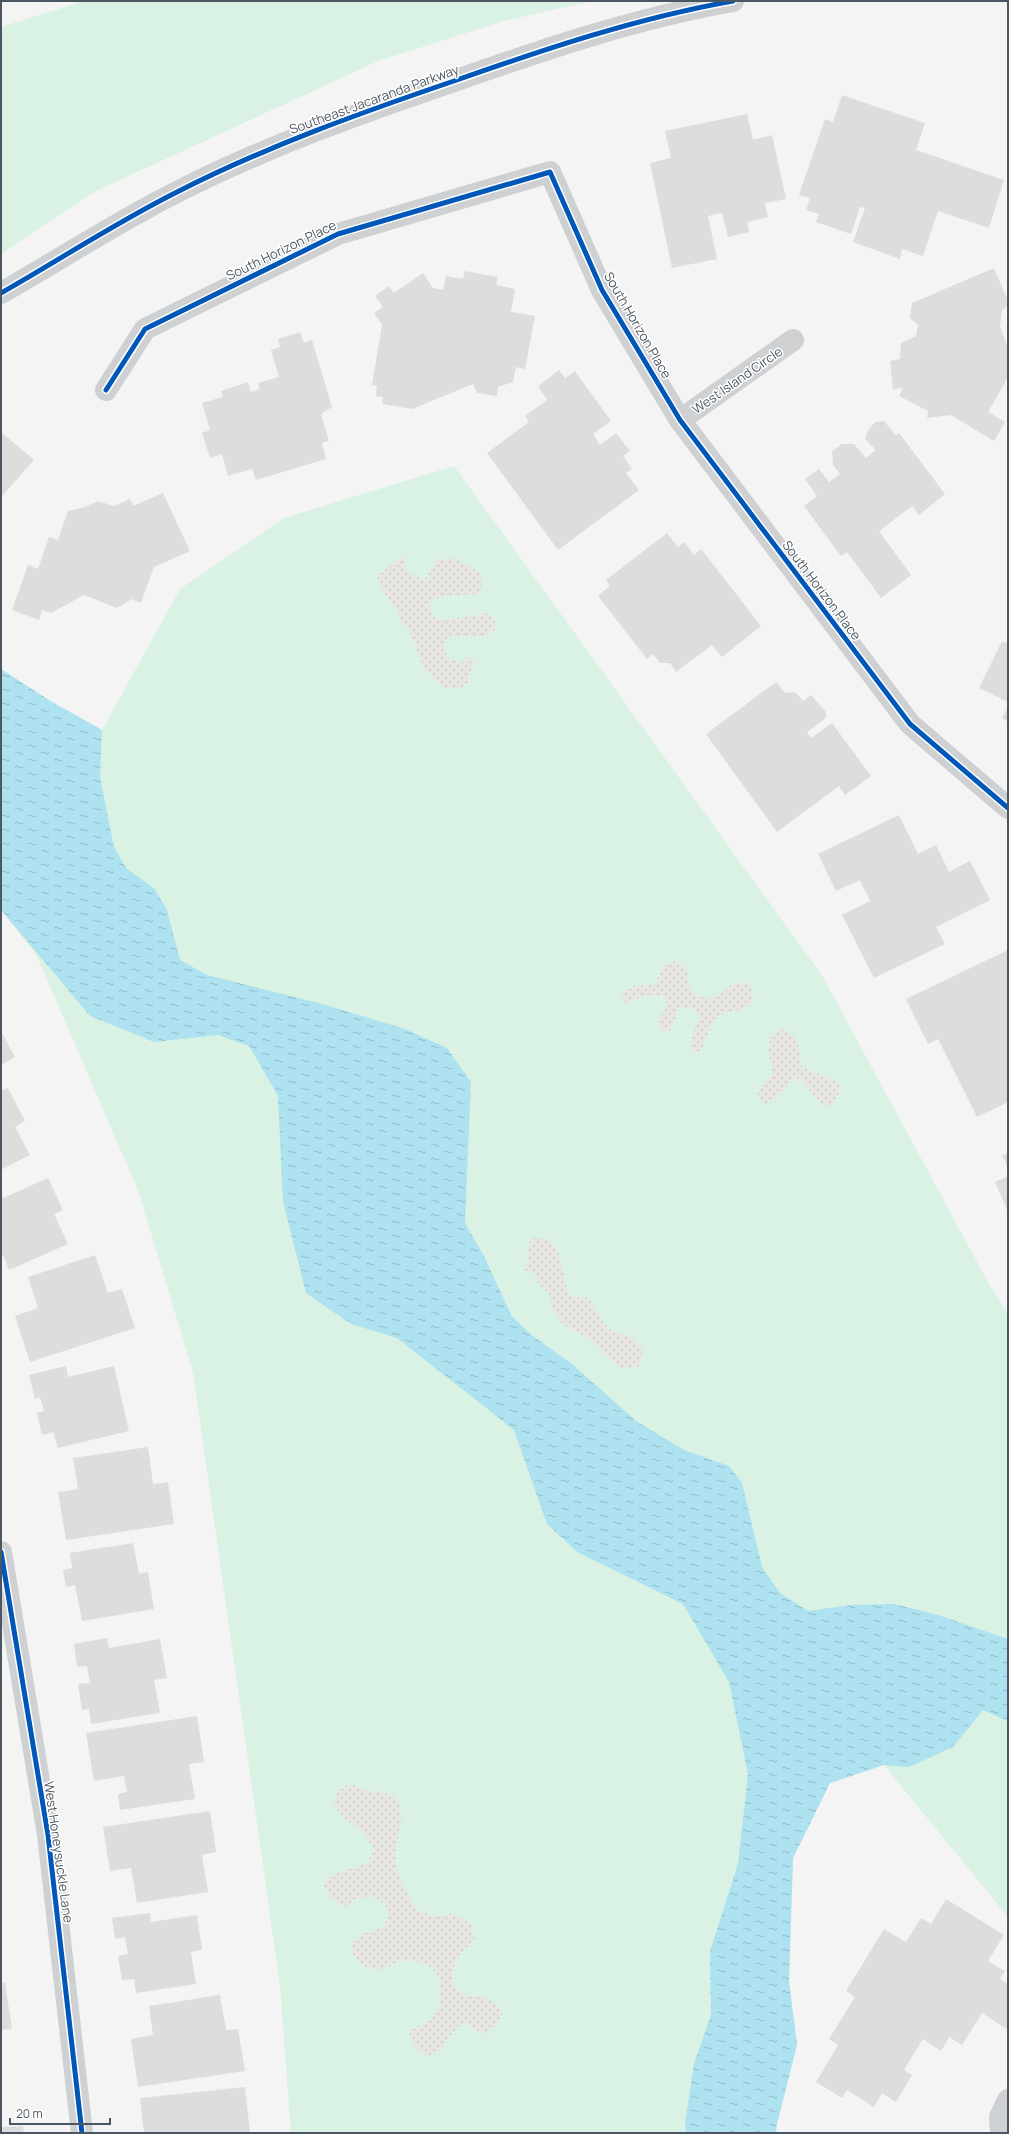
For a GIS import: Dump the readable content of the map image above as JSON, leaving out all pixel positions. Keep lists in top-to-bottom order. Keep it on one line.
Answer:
{"streets":{"street":["Southeast Jacaranda Parkway","South Horizon Place","West Island Circle","West Honeysuckle Lane"]},"crossings":[["South Horizon Place","West Island Circle"]],"scale_bar":"20 m"}
